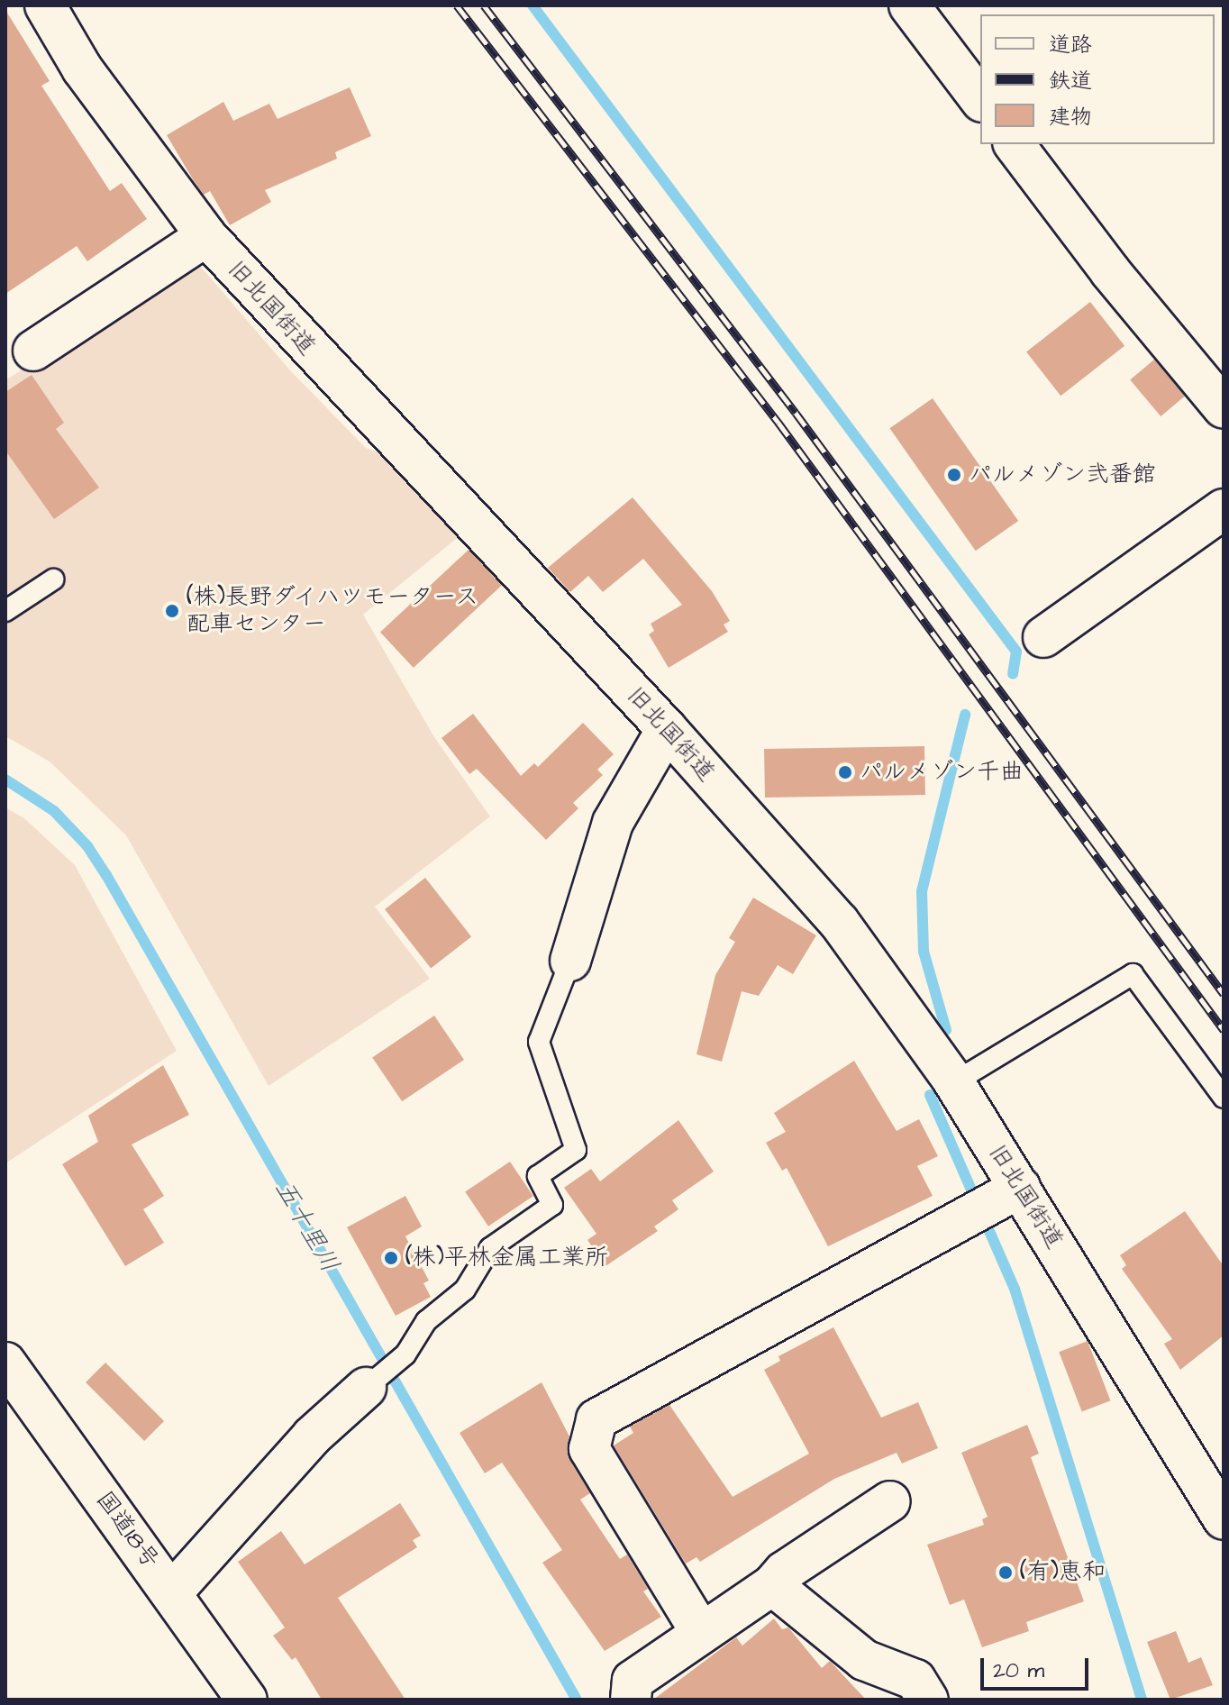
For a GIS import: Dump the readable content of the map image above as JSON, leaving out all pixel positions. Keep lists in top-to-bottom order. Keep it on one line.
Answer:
{"streets":{"main road":["旧北国街道","国道18号"]},"water":["五十里川"],"places":["パルメゾン弐番館","(株)長野ダイハツモータース 配車センター","パルメゾン千曲","(株)平林金属工業所","(有)恵和"],"legend":["道路","鉄道","建物"],"scale_bar":"20 m"}
